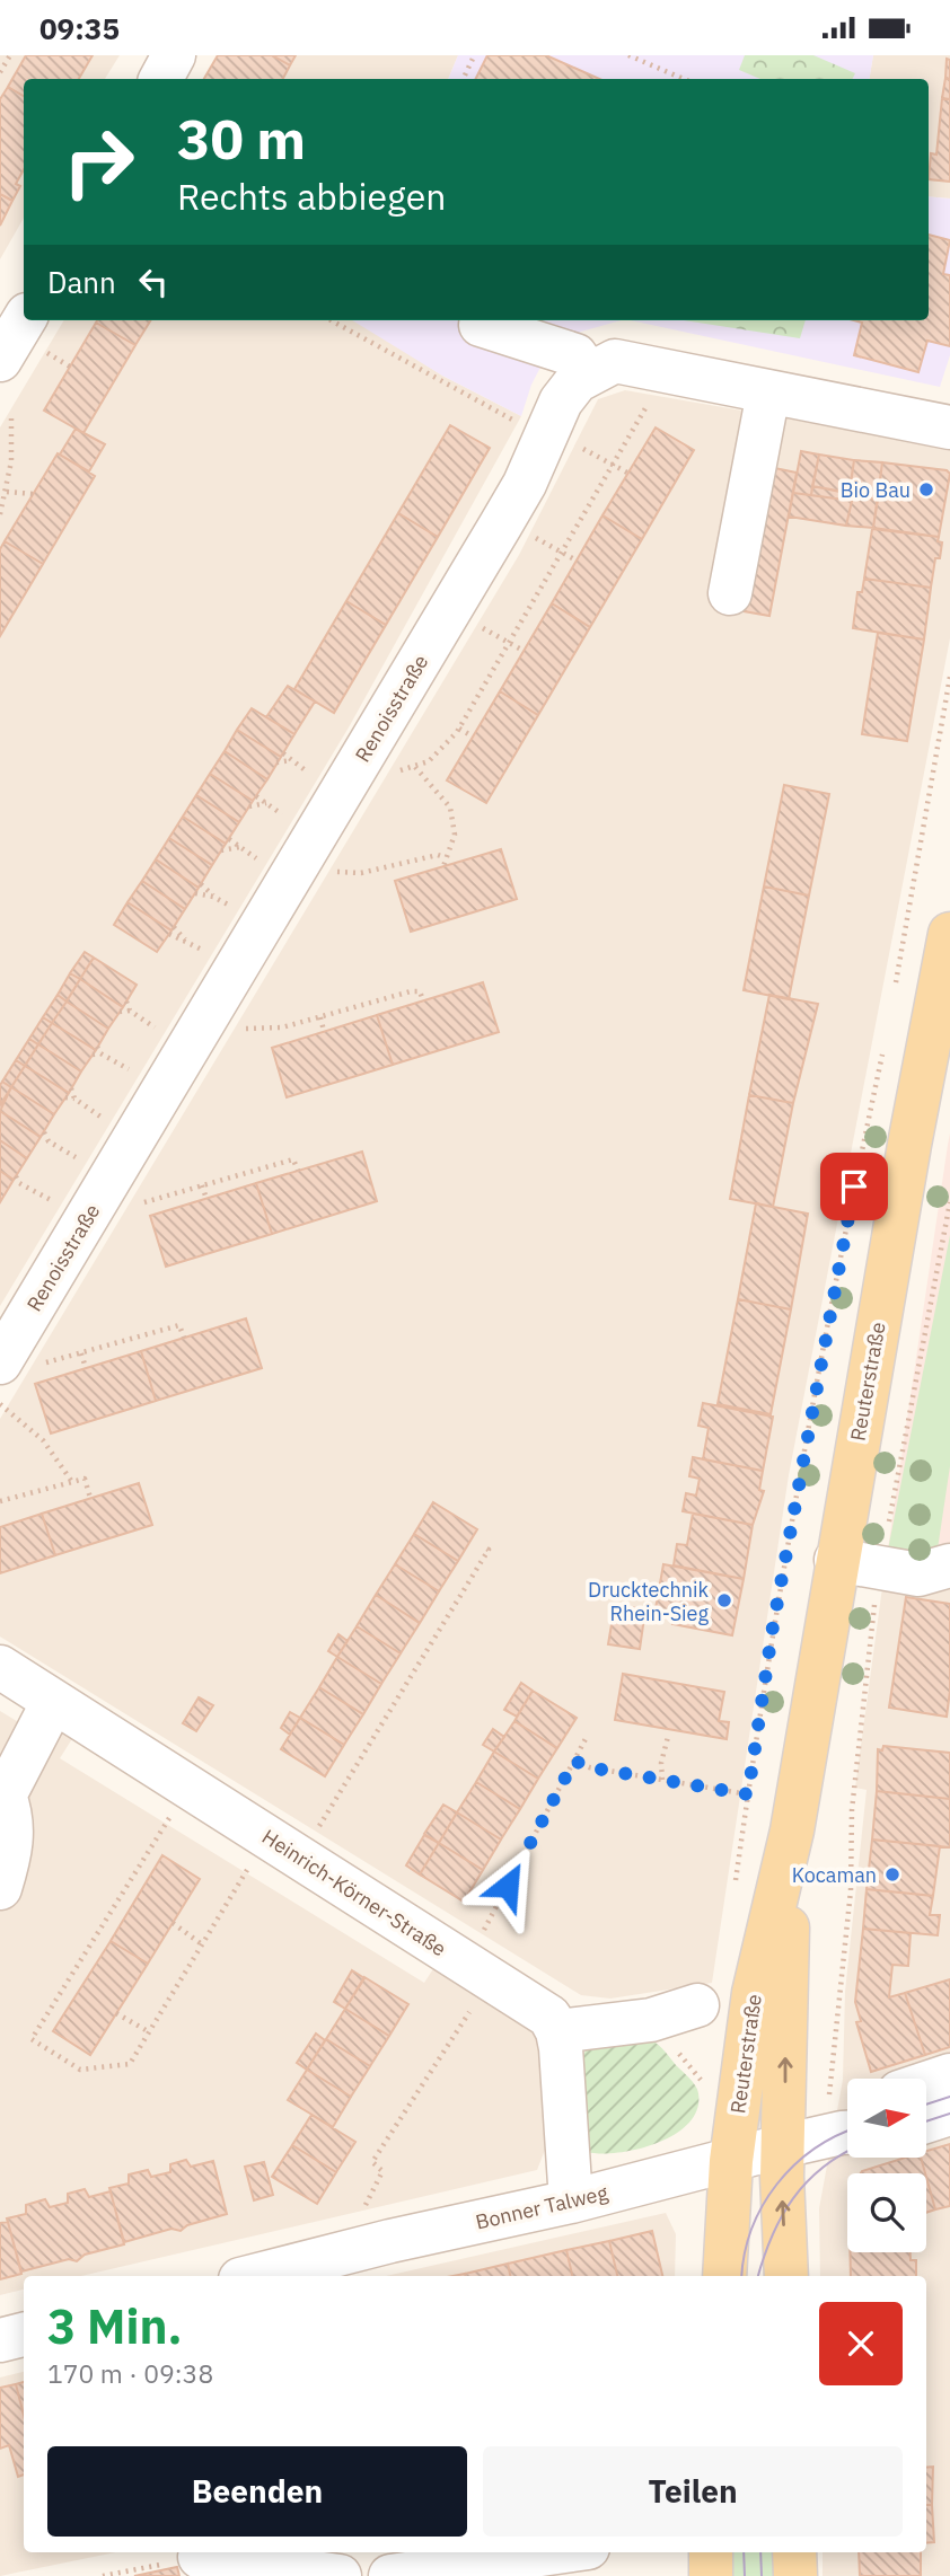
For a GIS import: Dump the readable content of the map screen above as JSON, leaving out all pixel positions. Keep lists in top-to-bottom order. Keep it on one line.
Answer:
{"streets":{"main road":["Reuterstraße"],"street":["Renoisstraße","Heinrich-Körner-Straße","Bonner Talweg"]},"crossings":[["Reuterstraße","Bonner Talweg"]],"places":["Bio Bau","Drucktechnik Rhein-Sieg","Kocaman"],"north":"right","page":{"status":"09:35","turn":["30 m","Rechts abbiegen"],"then":"Dann","heading":["3 Min.","170 m · 09:38"],"buttons":["Beenden","Teilen"]}}
